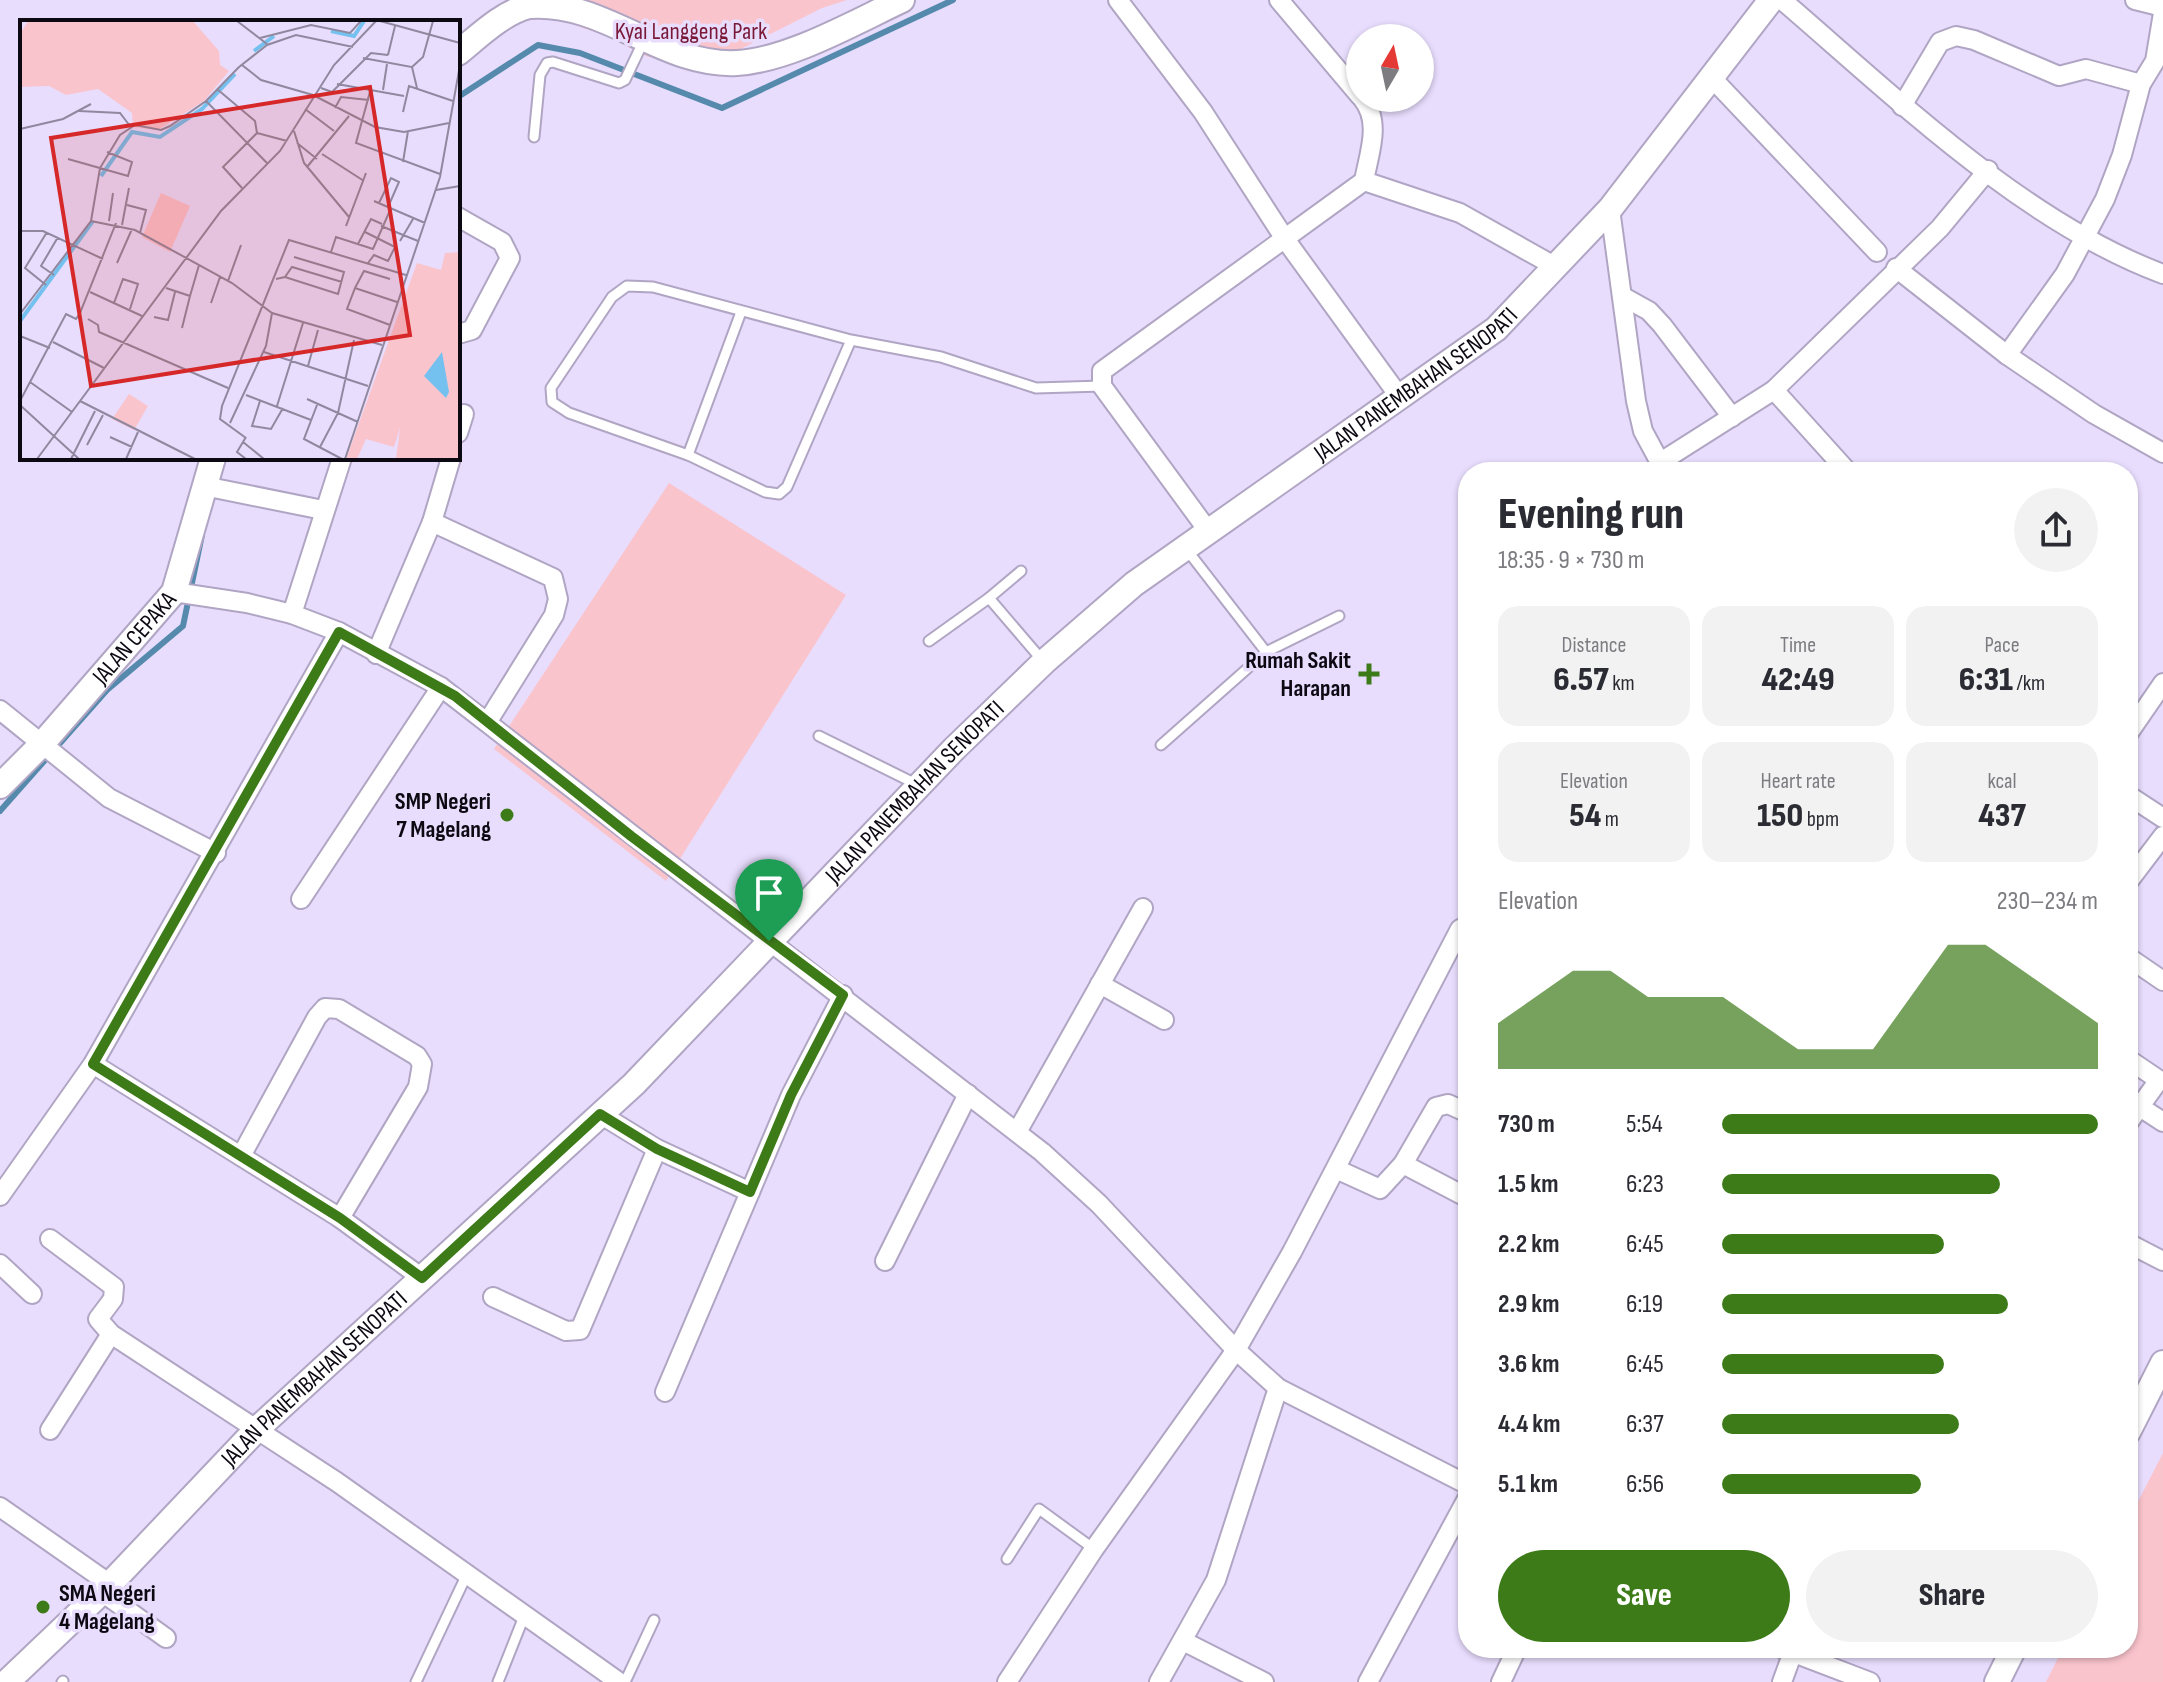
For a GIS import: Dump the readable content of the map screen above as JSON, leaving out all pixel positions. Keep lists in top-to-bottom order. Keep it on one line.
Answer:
{"streets":{"main road":["JALAN PANEMBAHAN SENOPATI","JALAN CEPAKA"]},"parks":["Kyai Langgeng Park"],"places":{"health":["Rumah Sakit Harapan"],"other":["SMP Negeri 7 Magelang","SMA Negeri 4 Magelang"]},"north":"top","page":{"heading":["Evening run","18:35 · 9 × 730 m"],"stats":[["Distance","6.57 km"],["Time","42:49"],["Pace","6:31 /km"],["Elevation","54 m"],["Heart rate","150 bpm"],["kcal","437"]],"chart":["Elevation","230–234 m"],"list":[{"name":"730 m","note":"5:54"},{"name":"1.5 km","note":"6:23"},{"name":"2.2 km","note":"6:45"},{"name":"2.9 km","note":"6:19"},{"name":"3.6 km","note":"6:45"},{"name":"4.4 km","note":"6:37"},{"name":"5.1 km","note":"6:56"}],"buttons":["Save","Share"]}}
